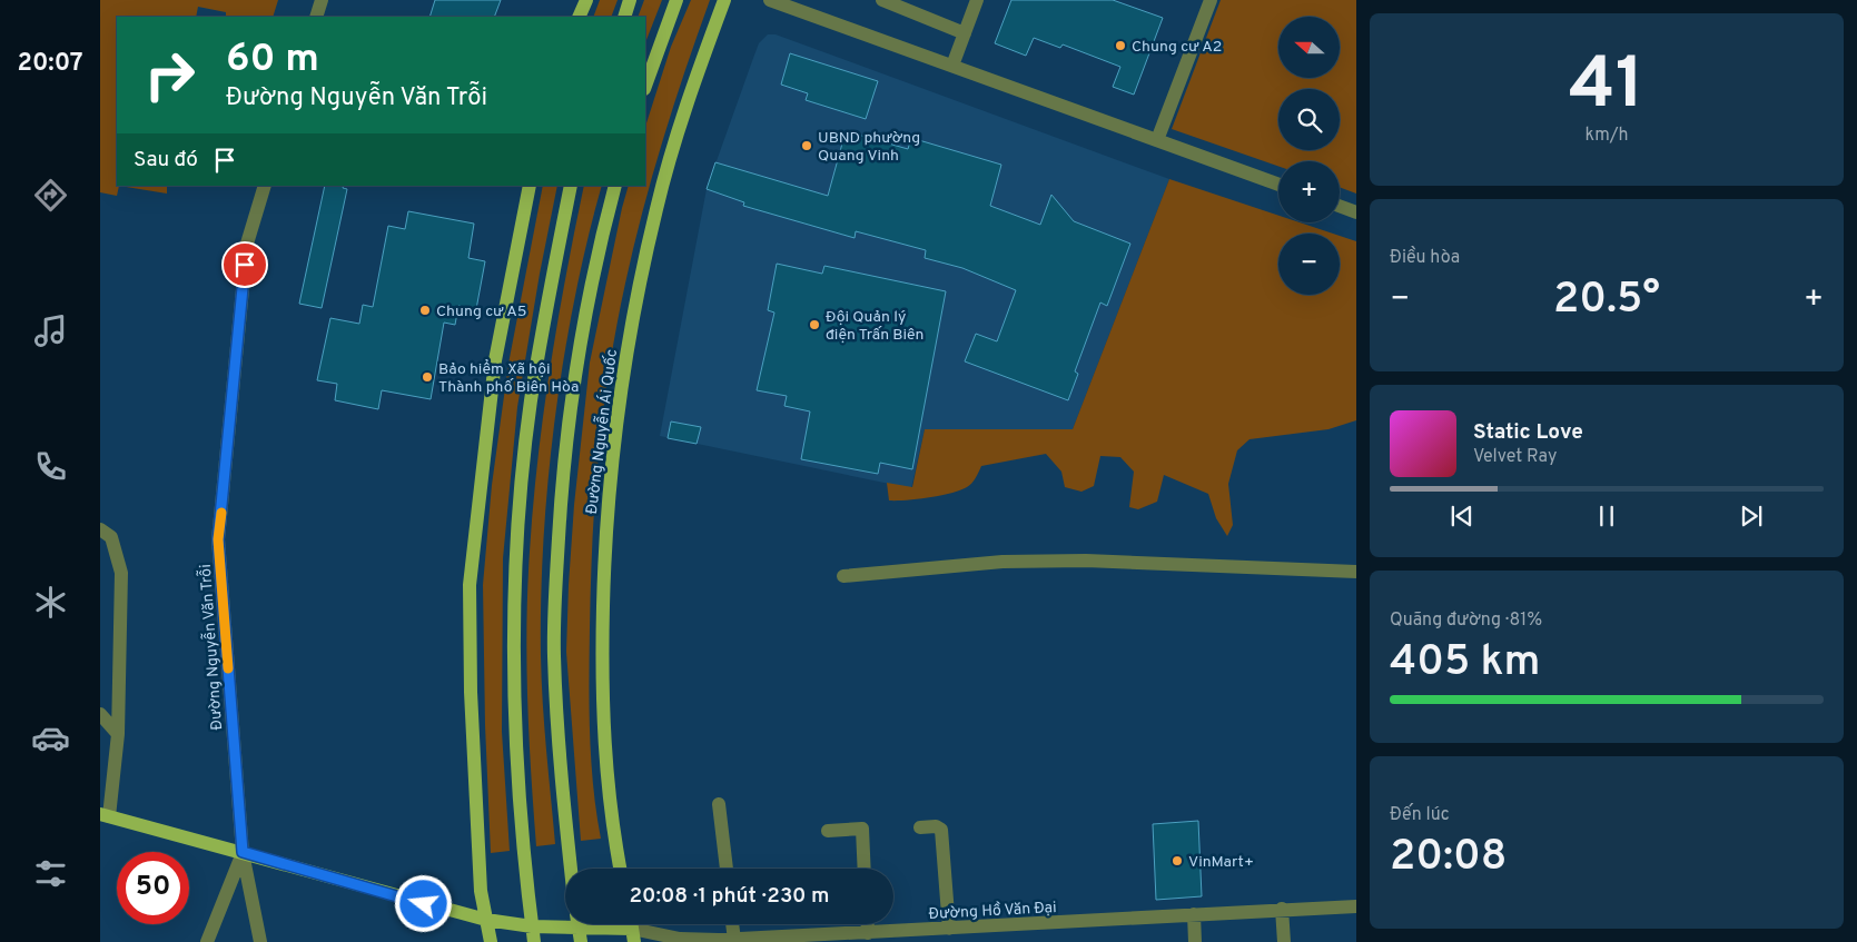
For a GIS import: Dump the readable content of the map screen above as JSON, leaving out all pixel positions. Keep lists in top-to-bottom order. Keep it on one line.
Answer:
{"streets":{"main road":["Đường Nguyễn Ái Quốc"],"street":["Đường Nguyễn Văn Trỗi","Đường Hồ Văn Đại"]},"places":["Chung cư A2","UBND phường Quang Vinh","Chung cư A5","Đội Quản lý điện Trấn Biên","Bảo hiểm Xã hội Thành phố Biên Hòa","VinMart+"],"north":"left","page":{"tabs":"20:07","tile":[["41","km/h"],"Điều hòa",["Quãng đường · 81%","405 km"],["Đến lúc","20:08"]],"map_buttons":["+","−"],"turn":["60 m","Đường Nguyễn Văn Trỗi"],"then":"Sau đó","heat":["−","20.5°","+"],"song":["Static Love","Velvet Ray"],"limit":"50","trip":"20:08 · 1 phút · 230 m"}}
